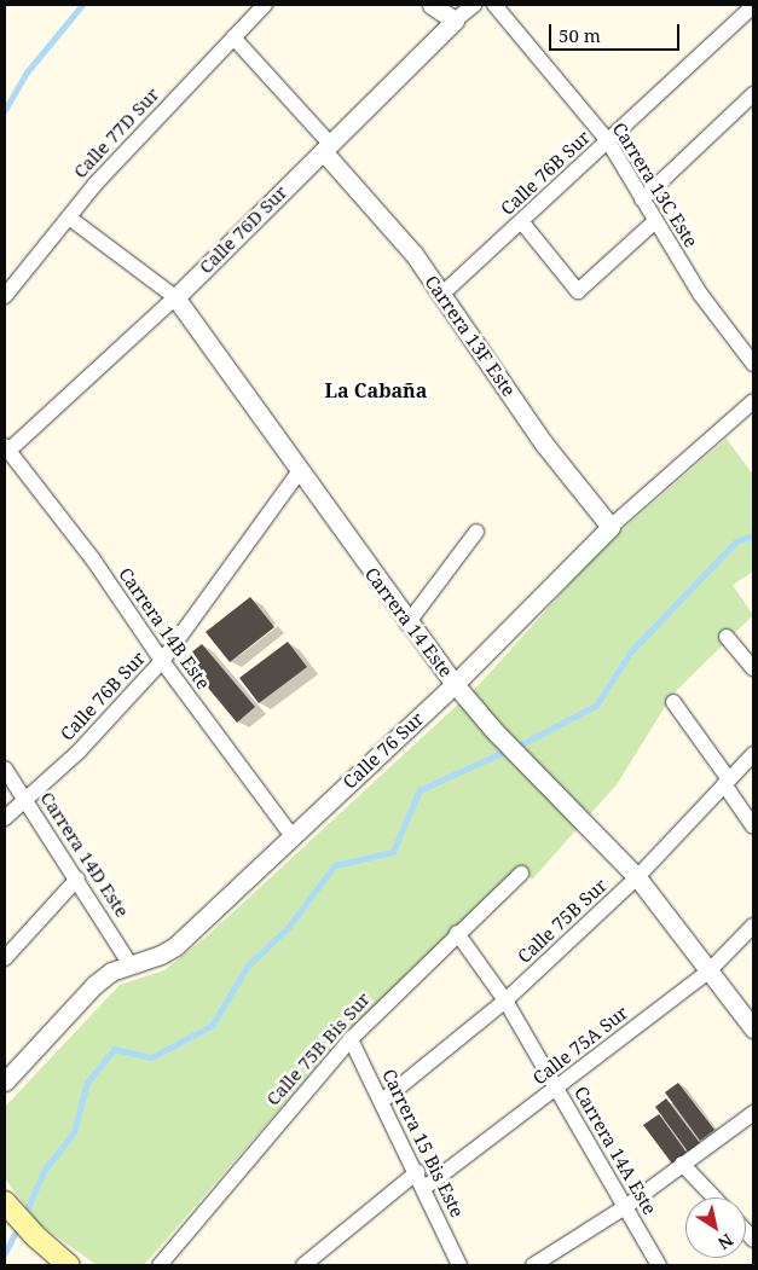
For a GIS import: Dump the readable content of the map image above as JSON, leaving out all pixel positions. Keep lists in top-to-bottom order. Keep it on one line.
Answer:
{"streets":{"street":["Calle 77D Sur","Calle 76B Sur","Carrera 13C Este","Calle 76D Sur","Carrera 13F Este","Carrera 14 Este","Carrera 14B Este","Calle 76 Sur","Carrera 14D Este","Calle 75B Sur","Calle 75A Sur","Calle 75B Bis Sur","Carrera 15 Bis Este","Carrera 14A Este"]},"crossings":[["Calle 77D Sur","Carrera 14 Este"],["Calle 76B Sur","Carrera 13C Este"],["Calle 76B Sur","Carrera 13F Este"],["Calle 76B Sur","Carrera 14 Este"],["Calle 76B Sur","Carrera 14B Este"],["Calle 76B Sur","Carrera 14D Este"],["Calle 76D Sur","Carrera 13F Este"],["Calle 76D Sur","Carrera 14 Este"],["Calle 76D Sur","Carrera 14B Este"],["Carrera 13F Este","Calle 76 Sur"],["Carrera 14 Este","Calle 76 Sur"],["Carrera 14 Este","Calle 75B Sur"],["Carrera 14 Este","Calle 75A Sur"],["Carrera 14B Este","Calle 76 Sur"],["Calle 76 Sur","Carrera 14D Este"],["Calle 75B Sur","Carrera 15 Bis Este"],["Calle 75B Sur","Carrera 14A Este"],["Calle 75A Sur","Carrera 15 Bis Este"],["Calle 75A Sur","Carrera 14A Este"],["Calle 75B Bis Sur","Carrera 15 Bis Este"],["Calle 75B Bis Sur","Carrera 14A Este"]],"districts":["La Cabaña"],"scale_bar":"50 m","north":"bottom right"}
